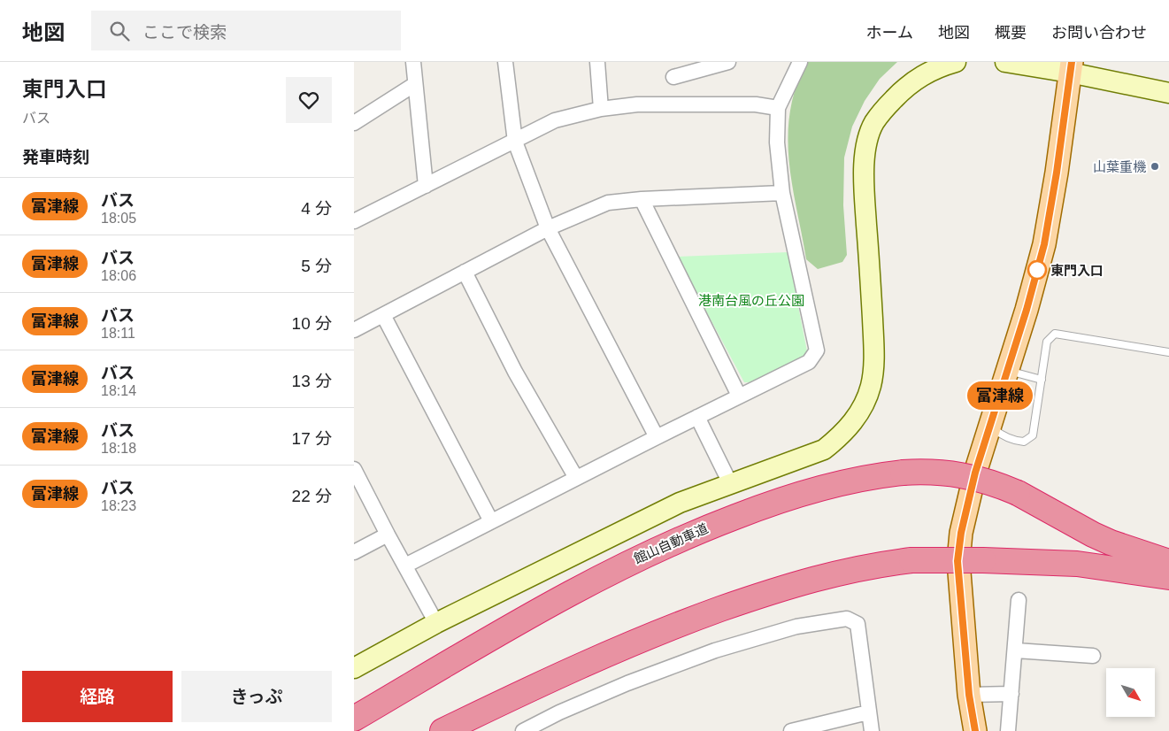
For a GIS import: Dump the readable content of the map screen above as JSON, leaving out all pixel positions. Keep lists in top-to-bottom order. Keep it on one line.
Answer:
{"streets":{"highway":["館山自動車道"]},"parks":["港南台風の丘公園"],"places":["山葉重機","東門入口"],"lines":["bus line 富津線"],"north":"bottom right","page":{"header":"地図","search":"ここで検索","nav":["ホーム","地図","概要","お問い合わせ"],"heading":[["東門入口","バス"],"発車時刻"],"on_map":"富津線","list":[{"mark":"富津線","name":"バス","note":"18:05","value":"4 分"},{"mark":"富津線","name":"バス","note":"18:06","value":"5 分"},{"mark":"富津線","name":"バス","note":"18:11","value":"10 分"},{"mark":"富津線","name":"バス","note":"18:14","value":"13 分"},{"mark":"富津線","name":"バス","note":"18:18","value":"17 分"},{"mark":"富津線","name":"バス","note":"18:23","value":"22 分"}],"buttons":["経路","きっぷ"]}}
